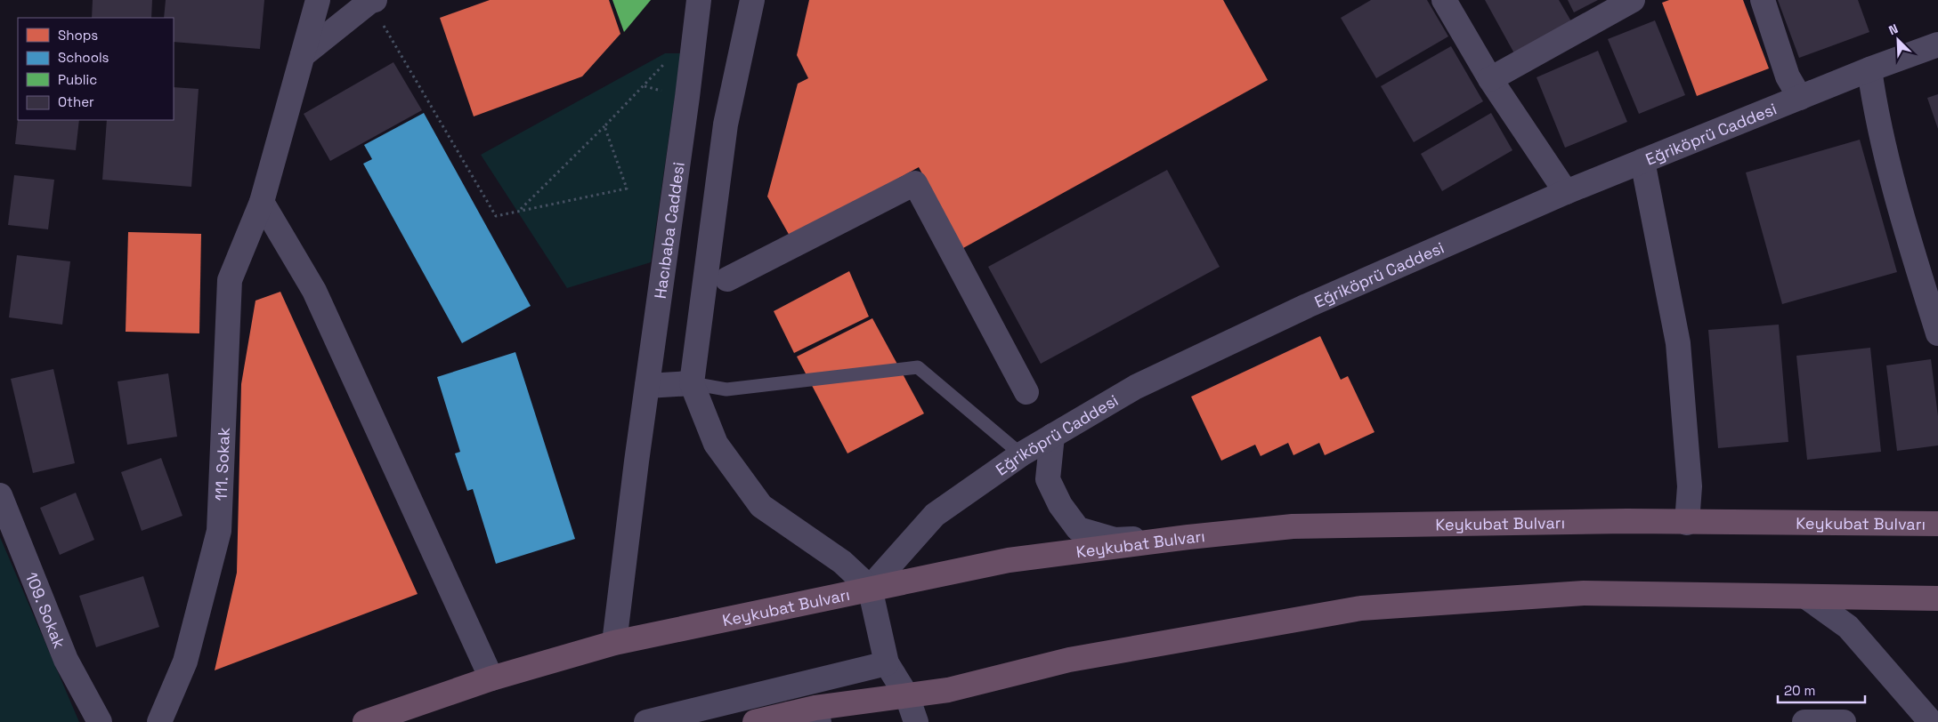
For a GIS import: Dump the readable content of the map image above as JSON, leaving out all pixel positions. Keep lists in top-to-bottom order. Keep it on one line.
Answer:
{"streets":{"highway":["Keykubat Bulvarı"],"street":["Eğriköprü Caddesi","Hacıbaba Caddesi","111. Sokak","109. Sokak"]},"crossings":[["Eğriköprü Caddesi","Keykubat Bulvarı"],["Hacıbaba Caddesi","Keykubat Bulvarı"]],"legend":["Shops","Schools","Public","Other"],"scale_bar":"20 m","north":"top left"}
